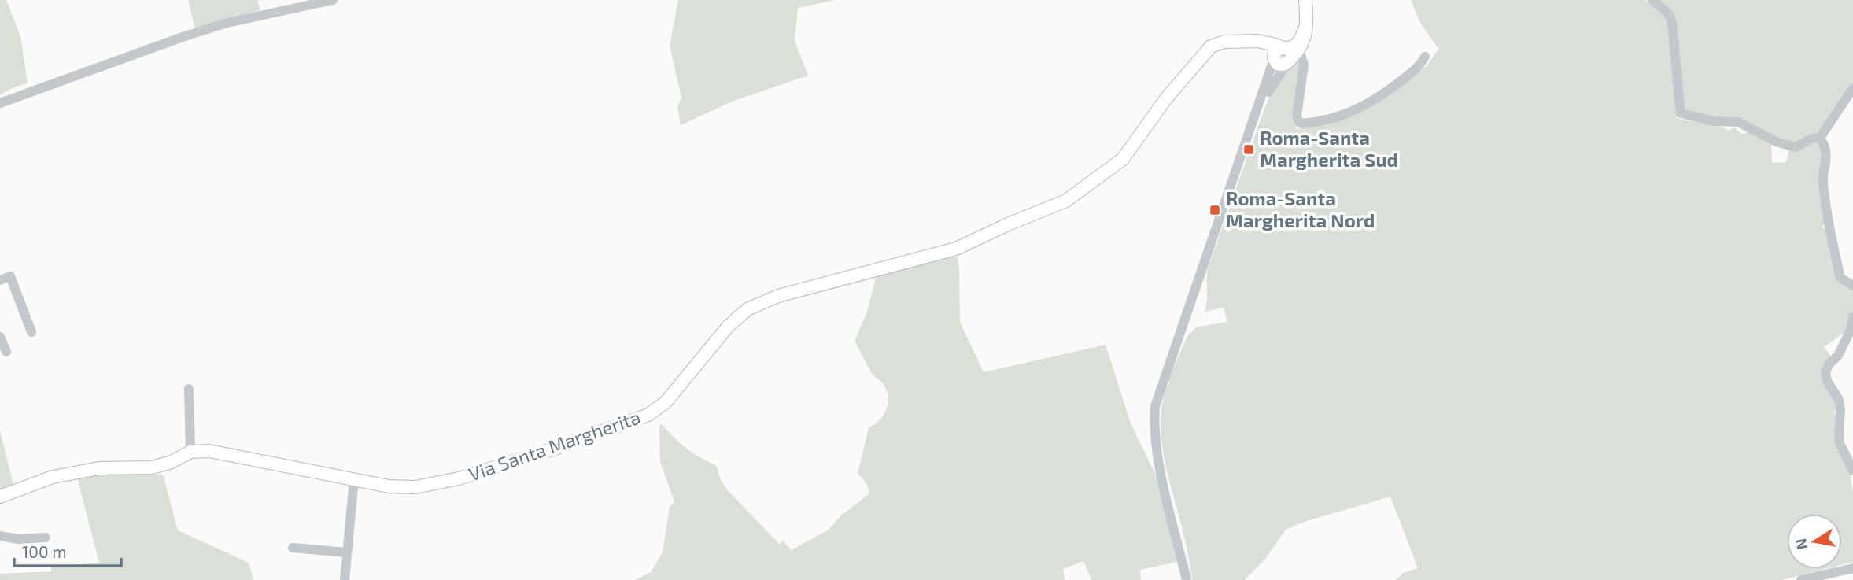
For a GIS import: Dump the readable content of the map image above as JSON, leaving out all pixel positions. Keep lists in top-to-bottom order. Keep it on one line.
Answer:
{"streets":{"main road":["Via Santa Margherita"]},"places":{"transit":["Roma-Santa Margherita Sud","Roma-Santa Margherita Nord"]},"scale_bar":"100 m","north":"left"}
